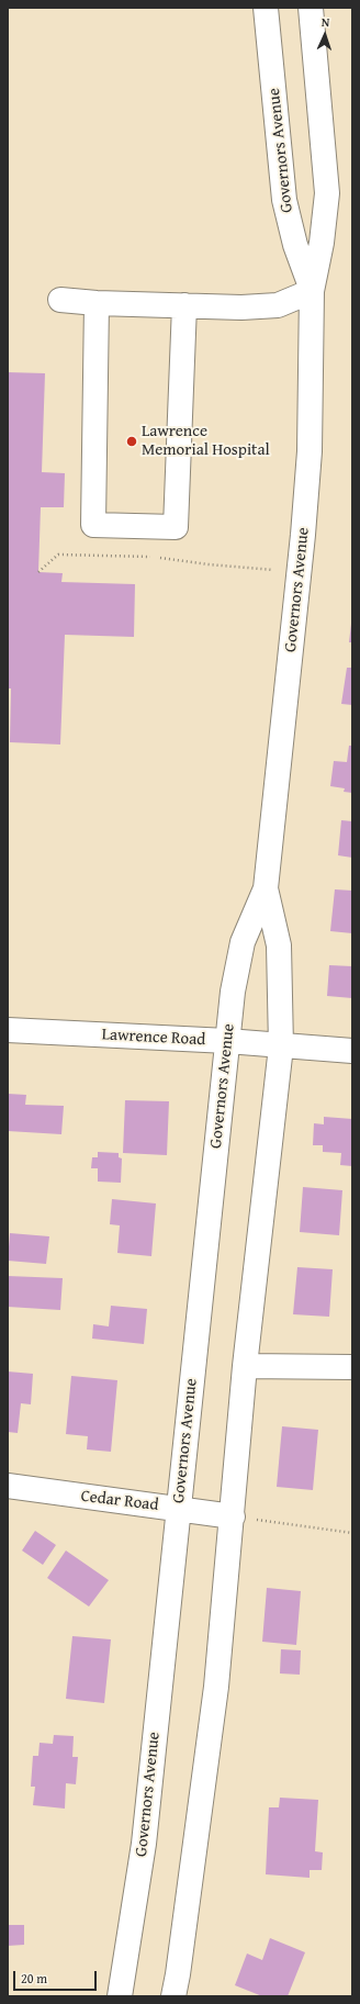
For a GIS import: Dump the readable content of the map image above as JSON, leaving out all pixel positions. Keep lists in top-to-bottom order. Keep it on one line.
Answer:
{"streets":{"street":["Governors Avenue","Lawrence Road","Cedar Road"]},"crossings":[["Governors Avenue","Lawrence Road"],["Governors Avenue","Cedar Road"]],"places":["Lawrence Memorial Hospital"],"scale_bar":"20 m","north":"top"}
